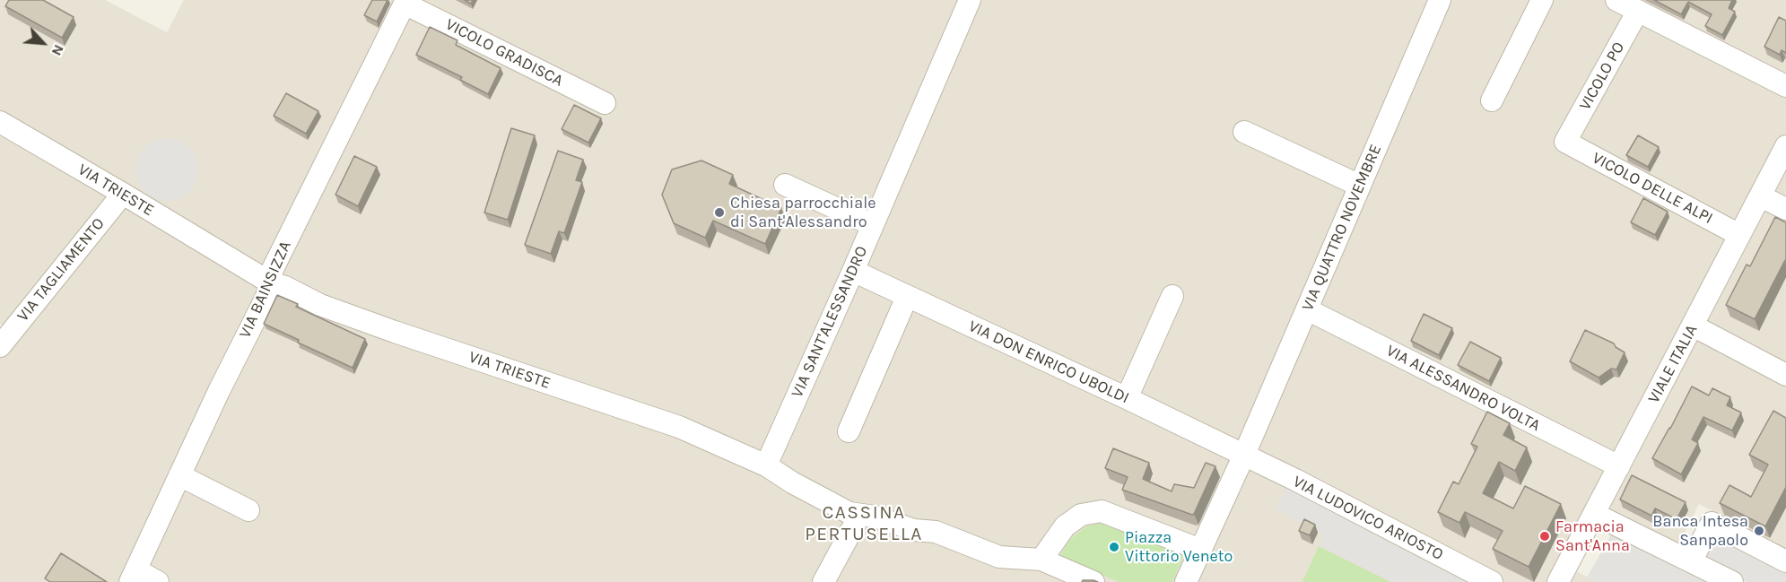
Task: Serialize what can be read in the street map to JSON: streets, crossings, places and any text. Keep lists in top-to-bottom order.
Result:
{
  "streets": {
    "street": [
      "VICOLO GRADISCA",
      "VICOLO PO",
      "VICOLO DELLE ALPI",
      "VIA TRIESTE",
      "VIA QUATTRO NOVEMBRE",
      "VIA TAGLIAMENTO",
      "VIA BAINSIZZA",
      "VIA SANT'ALESSANDRO",
      "VIA DON ENRICO UBOLDI",
      "VIALE ITALIA",
      "VIA ALESSANDRO VOLTA",
      "VIA LUDOVICO ARIOSTO"
    ]
  },
  "crossings": [
    ["VICOLO GRADISCA", "VIA BAINSIZZA"],
    ["VICOLO PO", "VICOLO DELLE ALPI"],
    ["VICOLO DELLE ALPI", "VIALE ITALIA"],
    ["VIA TRIESTE", "VIA TAGLIAMENTO"],
    ["VIA TRIESTE", "VIA BAINSIZZA"],
    ["VIA TRIESTE", "VIA SANT'ALESSANDRO"],
    ["VIA QUATTRO NOVEMBRE", "VIA DON ENRICO UBOLDI"],
    ["VIA QUATTRO NOVEMBRE", "VIA ALESSANDRO VOLTA"],
    ["VIA QUATTRO NOVEMBRE", "VIA LUDOVICO ARIOSTO"],
    ["VIA SANT'ALESSANDRO", "VIA DON ENRICO UBOLDI"],
    ["VIA DON ENRICO UBOLDI", "VIA LUDOVICO ARIOSTO"],
    ["VIALE ITALIA", "VIA ALESSANDRO VOLTA"]
  ],
  "districts": ["CASSINA PERTUSELLA"],
  "places": [
    "Chiesa parrocchiale di Sant'Alessandro",
    "Banca Intesa Sanpaolo",
    "Farmacia Sant'Anna",
    "Piazza Vittorio Veneto"
  ],
  "north": "bottom right"
}
